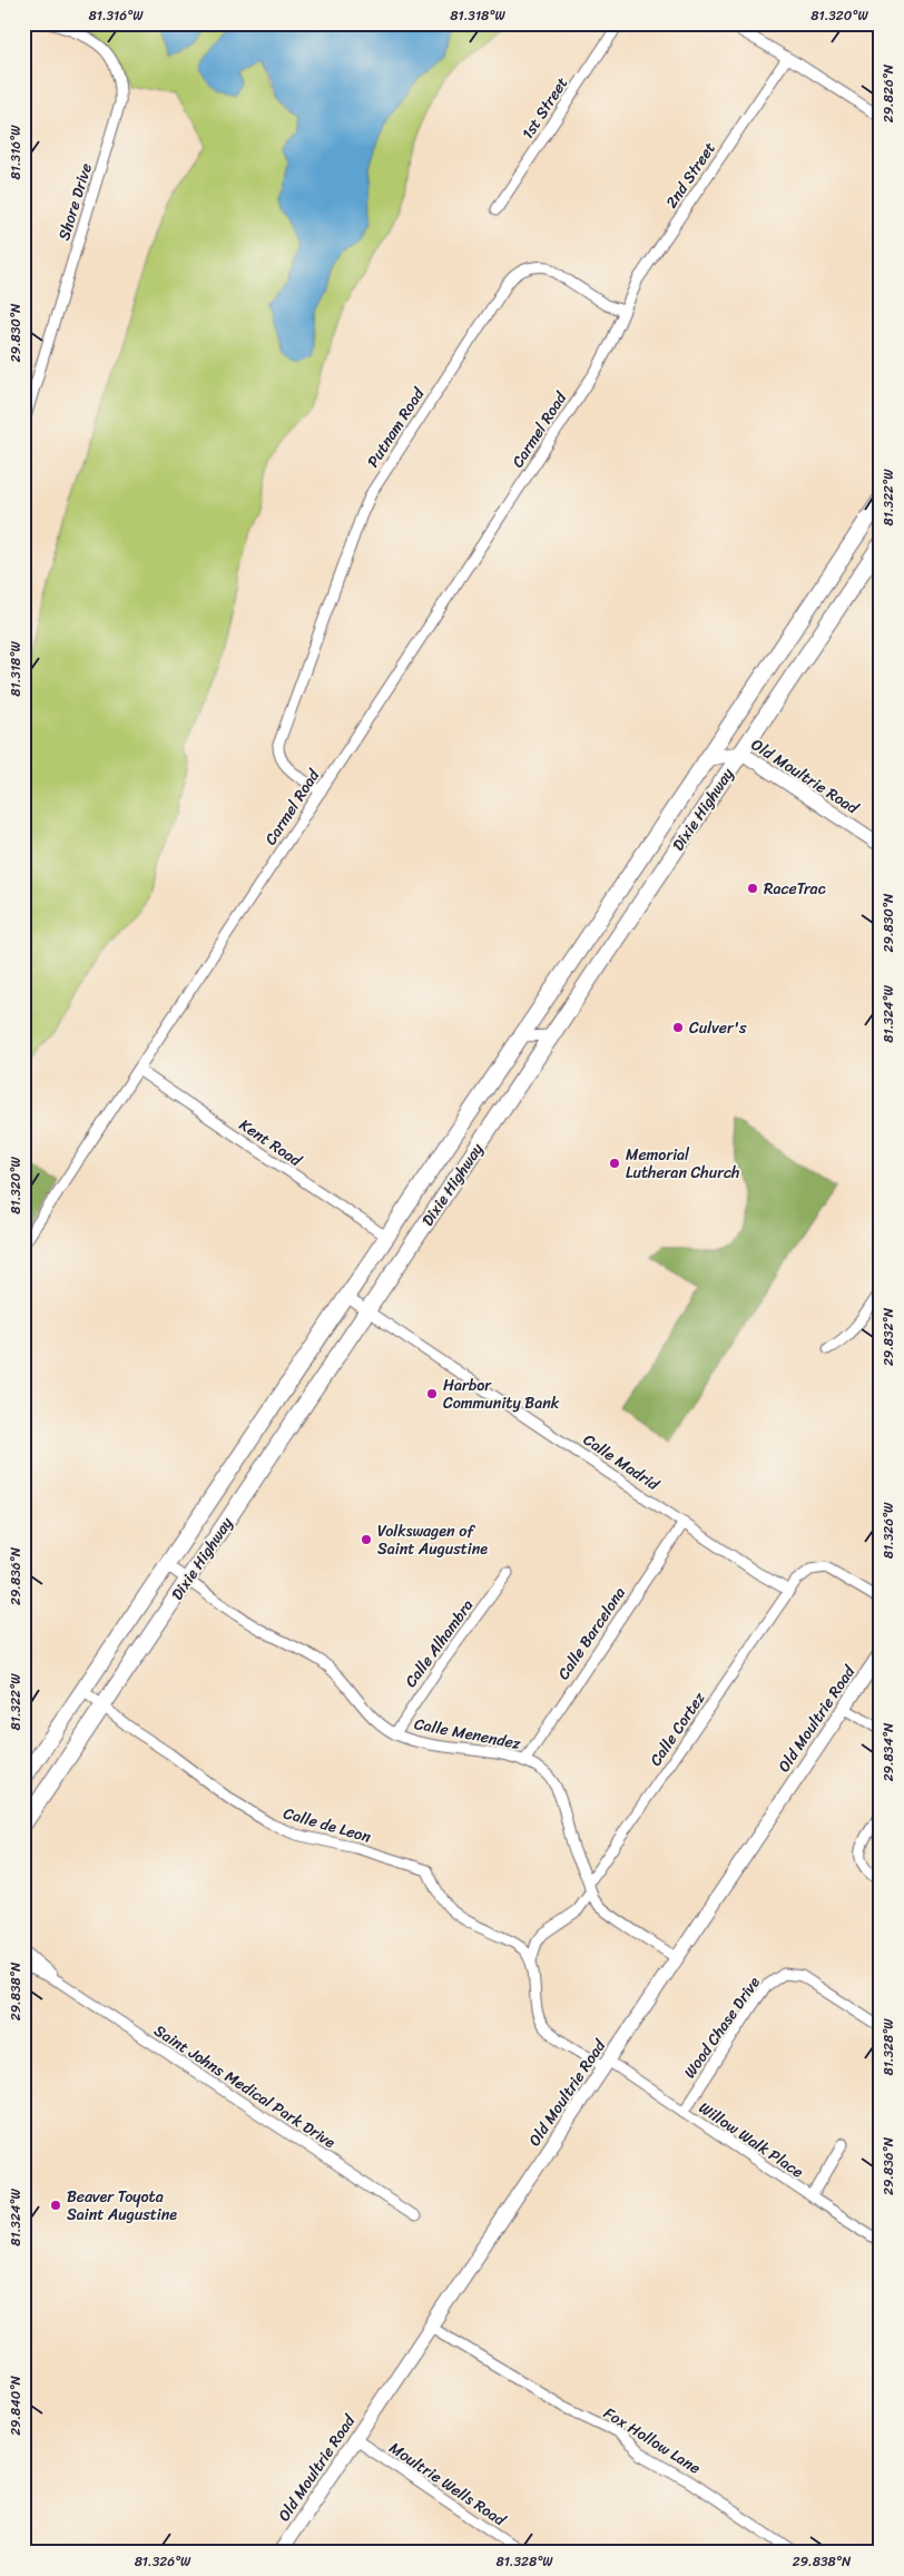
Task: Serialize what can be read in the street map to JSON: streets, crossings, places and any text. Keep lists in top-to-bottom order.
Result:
{
  "streets": {
    "main road": ["Old Moultrie Road", "Dixie Highway"],
    "street": [
      "1st Street",
      "2nd Street",
      "Shore Drive",
      "Putnam Road",
      "Carmel Road",
      "Kent Road",
      "Calle Madrid",
      "Calle Barcelona",
      "Calle Alhambra",
      "Calle Cortez",
      "Calle Menendez",
      "Calle de Leon",
      "Wood Chase Drive",
      "Saint Johns Medical Park Drive",
      "Willow Walk Place",
      "Fox Hollow Lane",
      "Moultrie Wells Road"
    ]
  },
  "crossings": [
    ["2nd Street", "Putnam Road"],
    ["2nd Street", "Carmel Road"],
    ["Putnam Road", "Carmel Road"],
    ["Carmel Road", "Kent Road"],
    ["Old Moultrie Road", "Dixie Highway"],
    ["Old Moultrie Road", "Calle Menendez"],
    ["Old Moultrie Road", "Willow Walk Place"],
    ["Old Moultrie Road", "Fox Hollow Lane"],
    ["Old Moultrie Road", "Moultrie Wells Road"],
    ["Dixie Highway", "Calle Madrid"],
    ["Dixie Highway", "Calle Menendez"],
    ["Dixie Highway", "Calle de Leon"],
    ["Calle Madrid", "Calle Barcelona"],
    ["Calle Madrid", "Calle Cortez"],
    ["Calle Barcelona", "Calle Menendez"],
    ["Calle Alhambra", "Calle Menendez"],
    ["Calle Cortez", "Calle Menendez"],
    ["Wood Chase Drive", "Willow Walk Place"]
  ],
  "places": [
    "RaceTrac",
    "Culver's",
    "Memorial Lutheran Church",
    "Harbor Community Bank",
    "Volkswagen of Saint Augustine",
    "Beaver Toyota Saint Augustine"
  ],
  "coordinates": [
    "81.316°W",
    "81.318°W",
    "81.320°W",
    "29.826°N",
    "29.830°N",
    "81.322°W",
    "81.324°W",
    "29.832°N",
    "81.326°W",
    "29.836°N",
    "29.834°N",
    "29.838°N",
    "81.328°W",
    "29.840°N"
  ]
}
